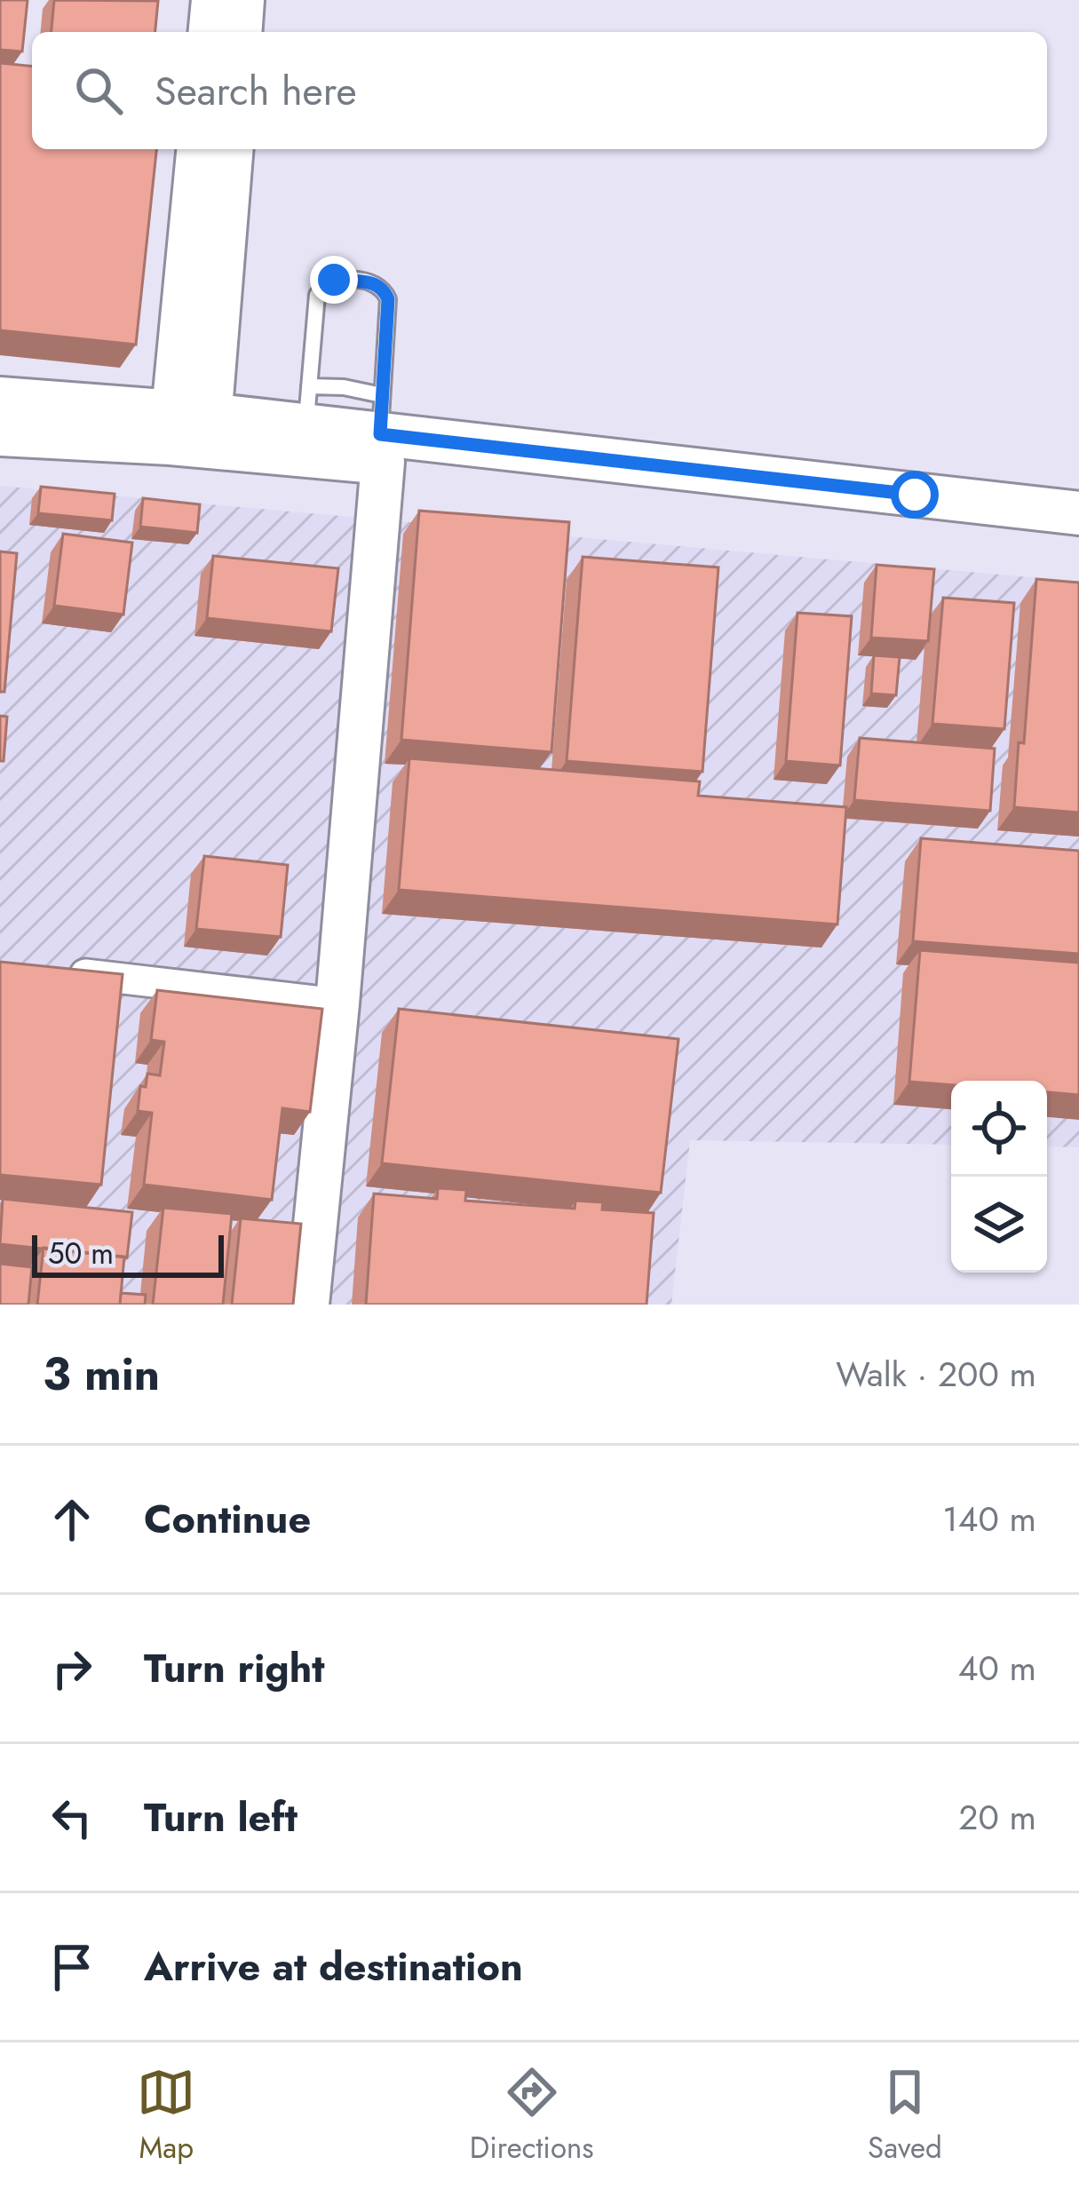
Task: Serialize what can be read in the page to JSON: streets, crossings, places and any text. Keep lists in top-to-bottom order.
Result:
{
  "scale_bar": "50 m",
  "page": {
    "search": "Search here",
    "scale": "50 m",
    "heading": ["3 min", "Walk · 200 m"],
    "list": [
      ["Continue", "140 m"],
      ["Turn right", "40 m"],
      ["Turn left", "20 m"],
      "Arrive at destination"
    ],
    "nav": ["Map", "Directions", "Saved"]
  }
}
